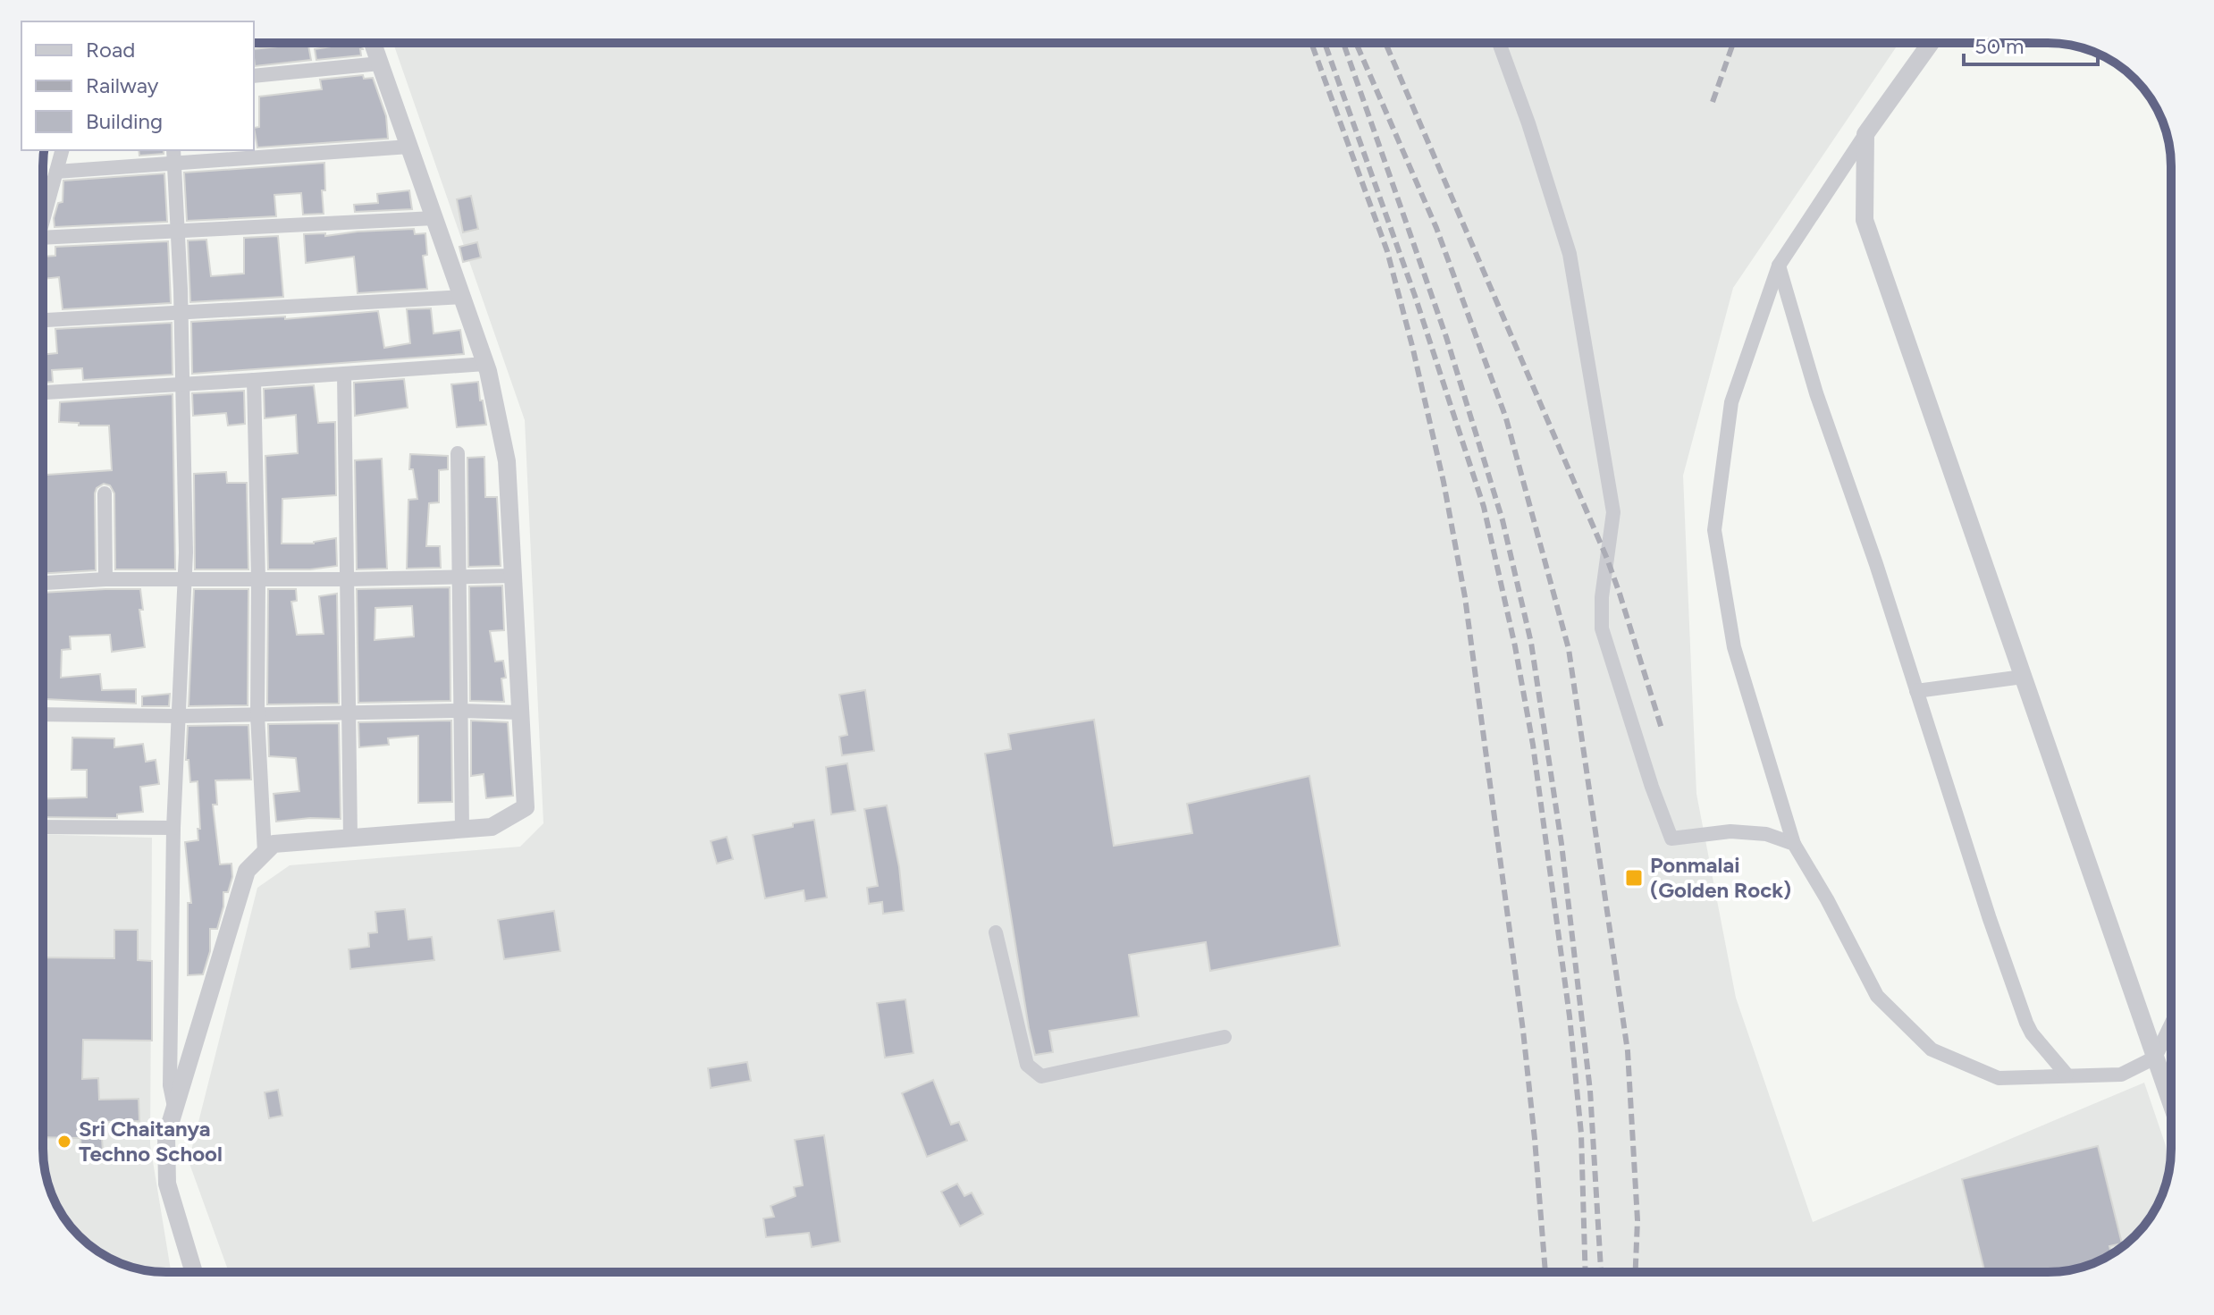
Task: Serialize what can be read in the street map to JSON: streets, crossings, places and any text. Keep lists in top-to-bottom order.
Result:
{
  "places": {
    "transit": ["Ponmalai (Golden Rock)"],
    "other": ["Sri Chaitanya Techno School"]
  },
  "legend": ["Road", "Railway", "Building"],
  "scale_bar": "50 m"
}
